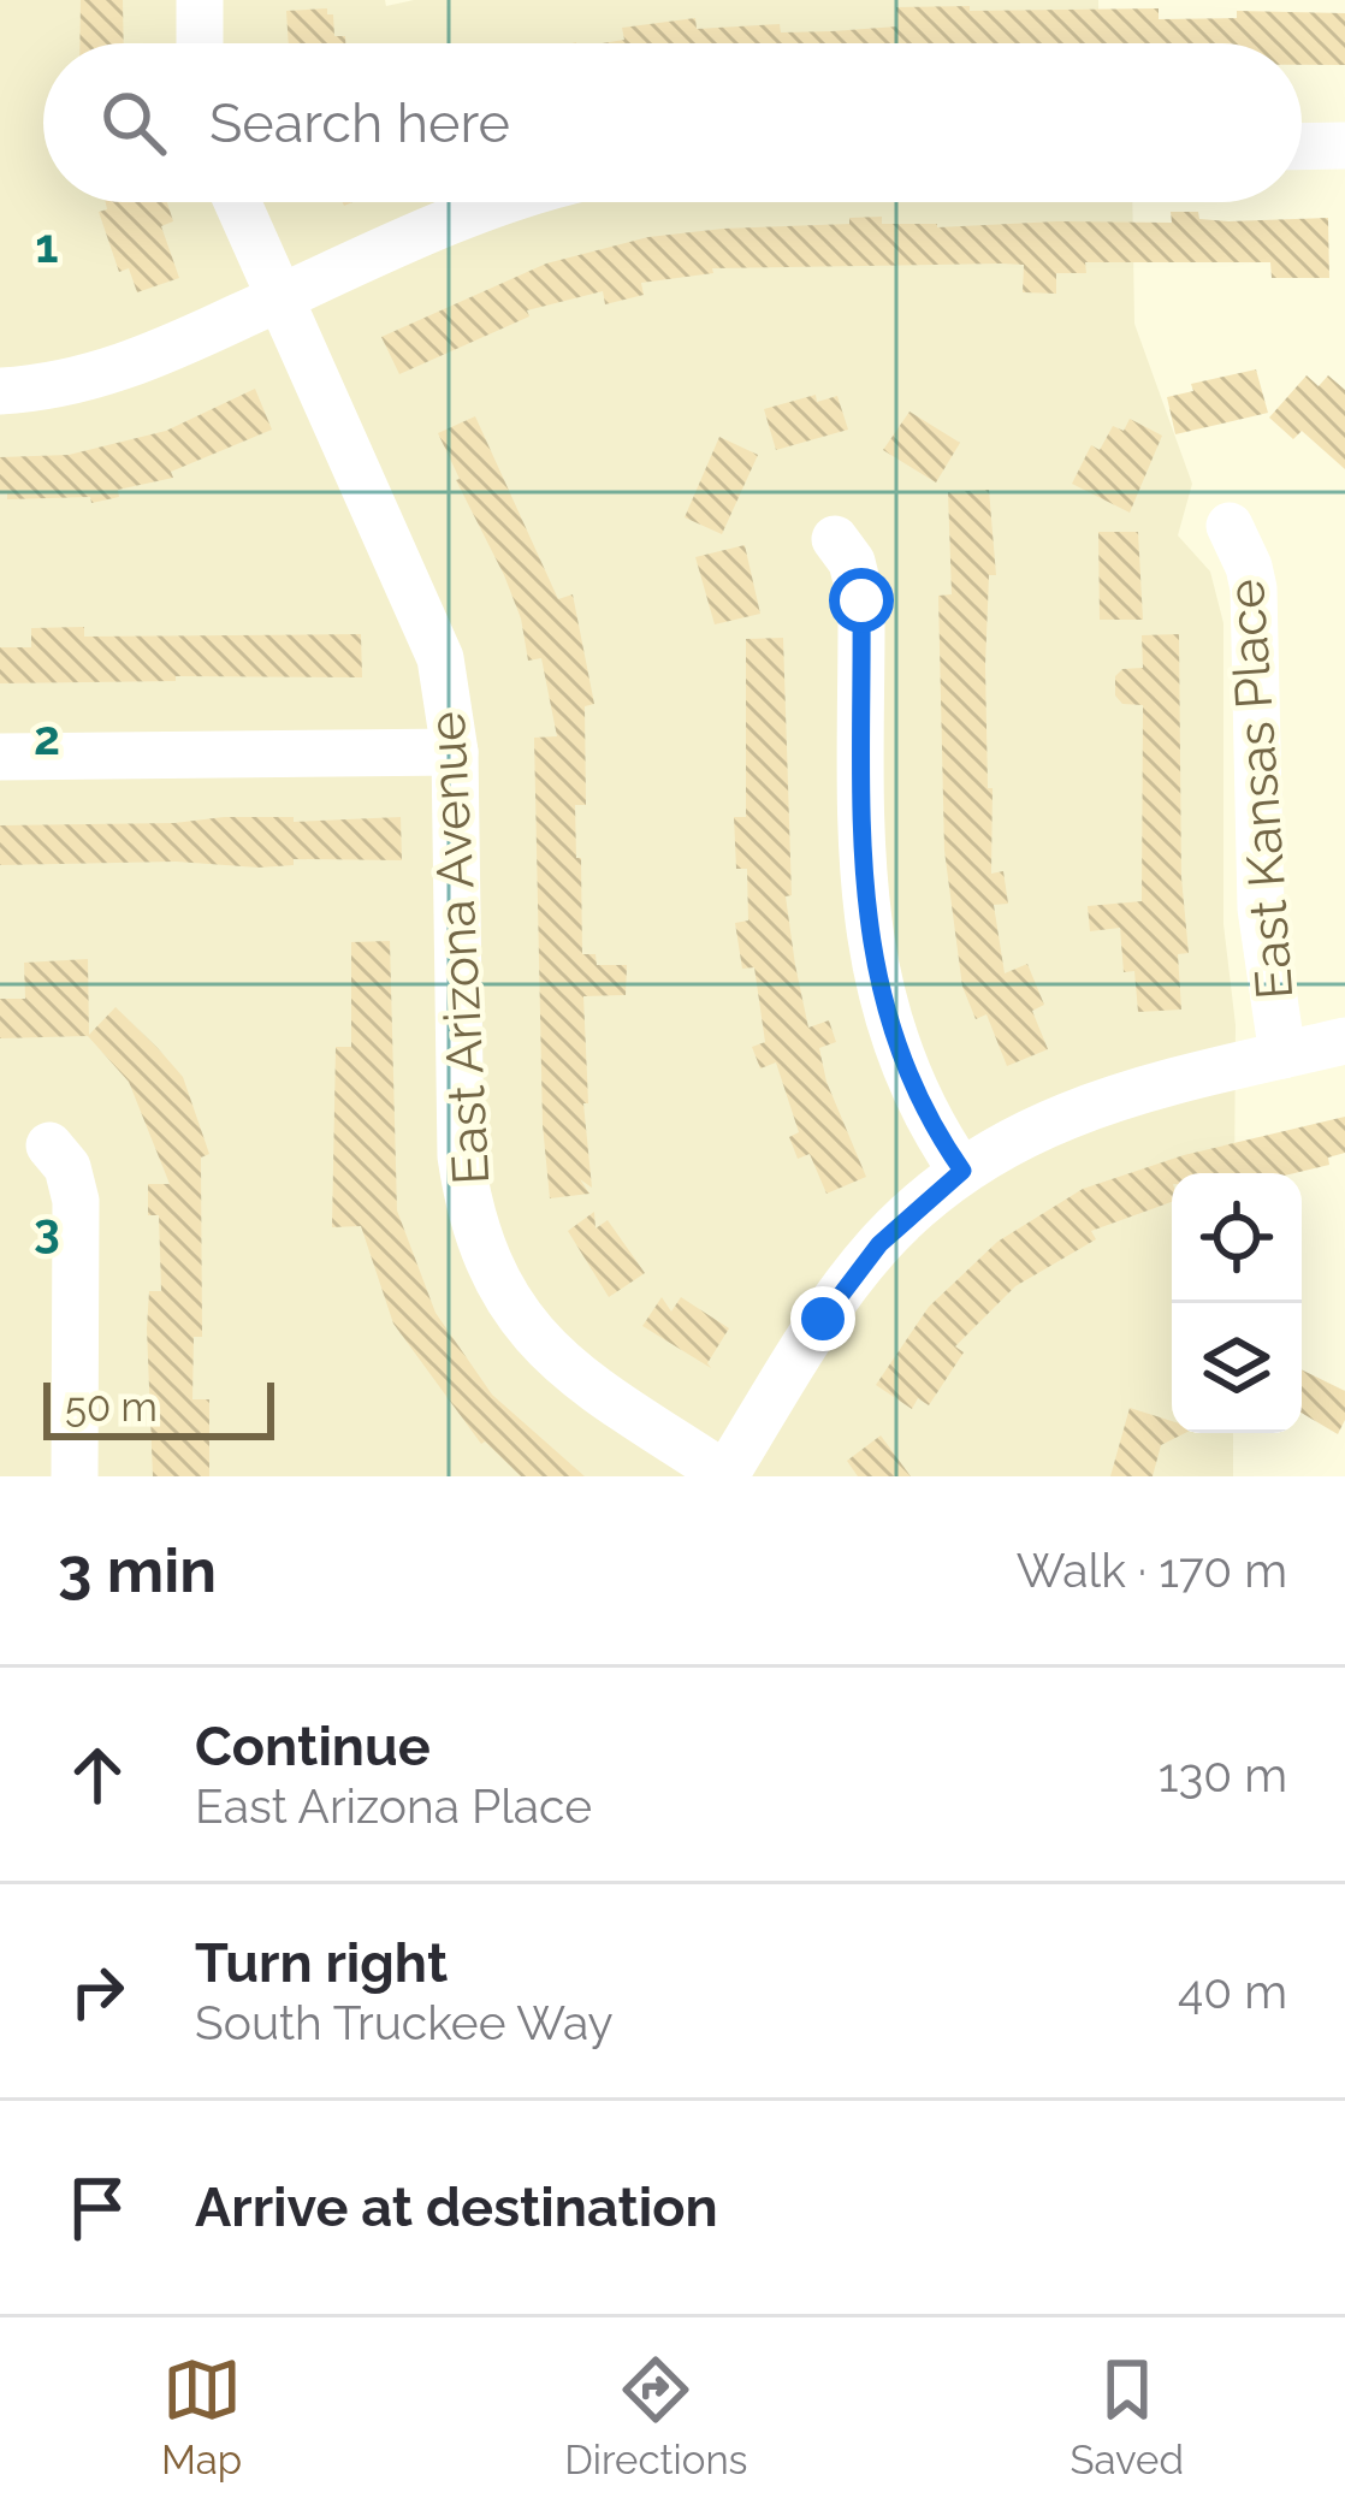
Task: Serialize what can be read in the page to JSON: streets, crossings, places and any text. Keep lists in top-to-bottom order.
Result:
{
  "streets": {
    "street": ["East Kansas Place", "East Arizona Avenue"]
  },
  "scale_bar": "50 m",
  "page": {
    "search": "Search here",
    "scale": "50 m",
    "heading": ["3 min", "Walk · 170 m"],
    "list": [
      ["Continue", "East Arizona Place", "130 m"],
      ["Turn right", "South Truckee Way", "40 m"],
      "Arrive at destination"
    ],
    "nav": ["Map", "Directions", "Saved"]
  },
  "grid": {
    "rows": ["1", "2", "3"]
  }
}
